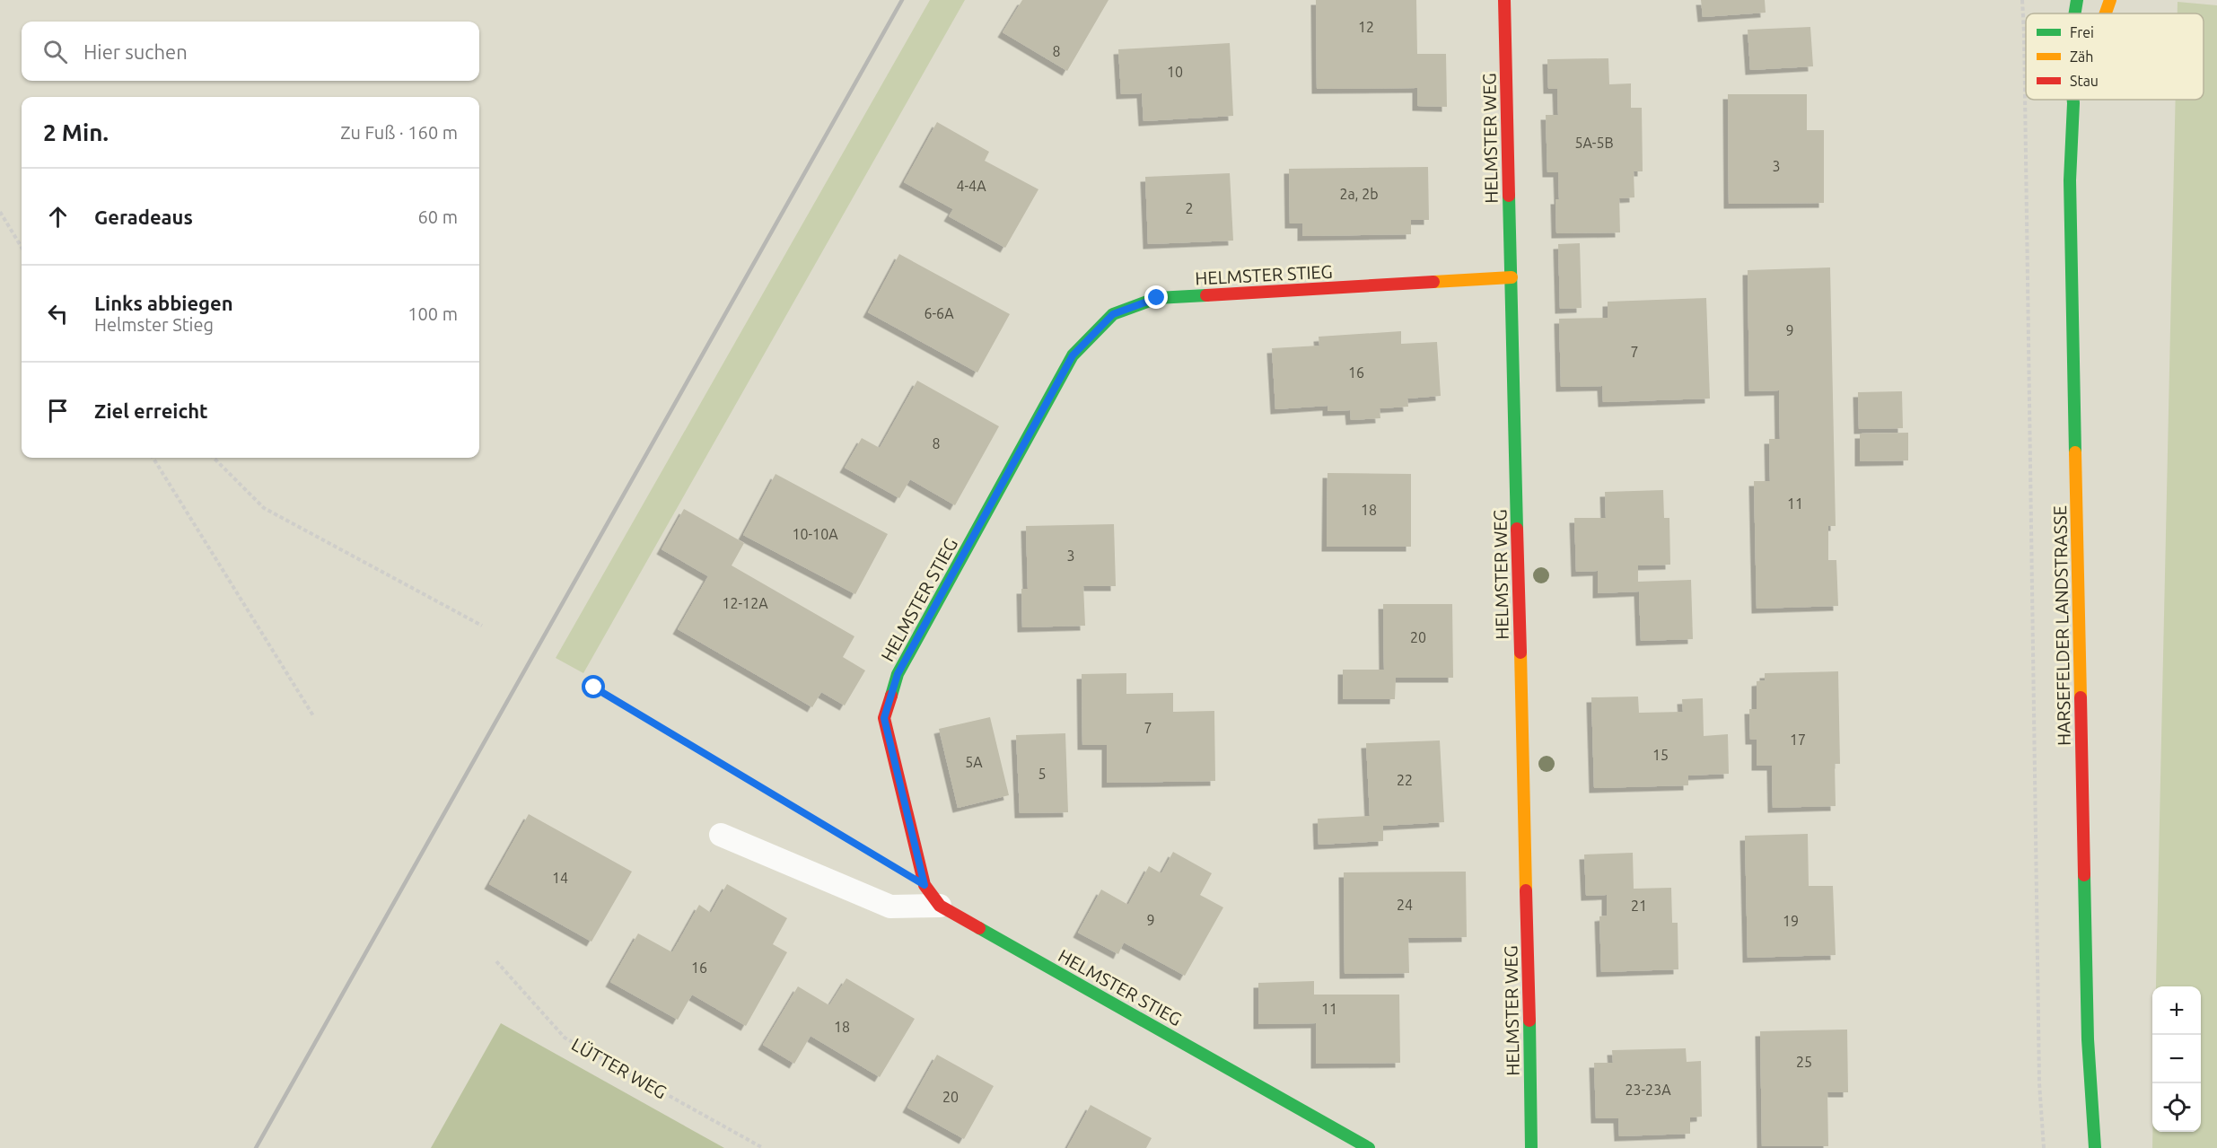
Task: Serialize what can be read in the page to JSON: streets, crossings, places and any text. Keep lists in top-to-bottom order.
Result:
{
  "streets": {
    "street": ["HELMSTER WEG", "HELMSTER STIEG", "HARSEFELDER LANDSTRASSE"],
    "path": ["LÜTTER WEG"]
  },
  "crossings": [
    ["HELMSTER WEG", "HELMSTER STIEG"]
  ],
  "house_numbers": [
    "12",
    "8",
    "10",
    "5A-5B",
    "3",
    "4-4A",
    "2a, 2b",
    "2",
    "6-6A",
    "9",
    "7",
    "16",
    "8",
    "11",
    "18",
    "10-10A",
    "3",
    "12-12A",
    "20",
    "7",
    "17",
    "15",
    "5A",
    "5",
    "22",
    "14",
    "24",
    "21",
    "9",
    "19",
    "16",
    "11",
    "18",
    "25",
    "23-23A",
    "20"
  ],
  "legend": ["Frei", "Zäh", "Stau"],
  "page": {
    "search": "Hier suchen",
    "heading": ["2 Min.", "Zu Fuß · 160 m"],
    "list": [
      ["Geradeaus", "60 m"],
      ["Links abbiegen", "Helmster Stieg", "100 m"],
      "Ziel erreicht"
    ],
    "map_buttons": ["+", "−"]
  }
}
